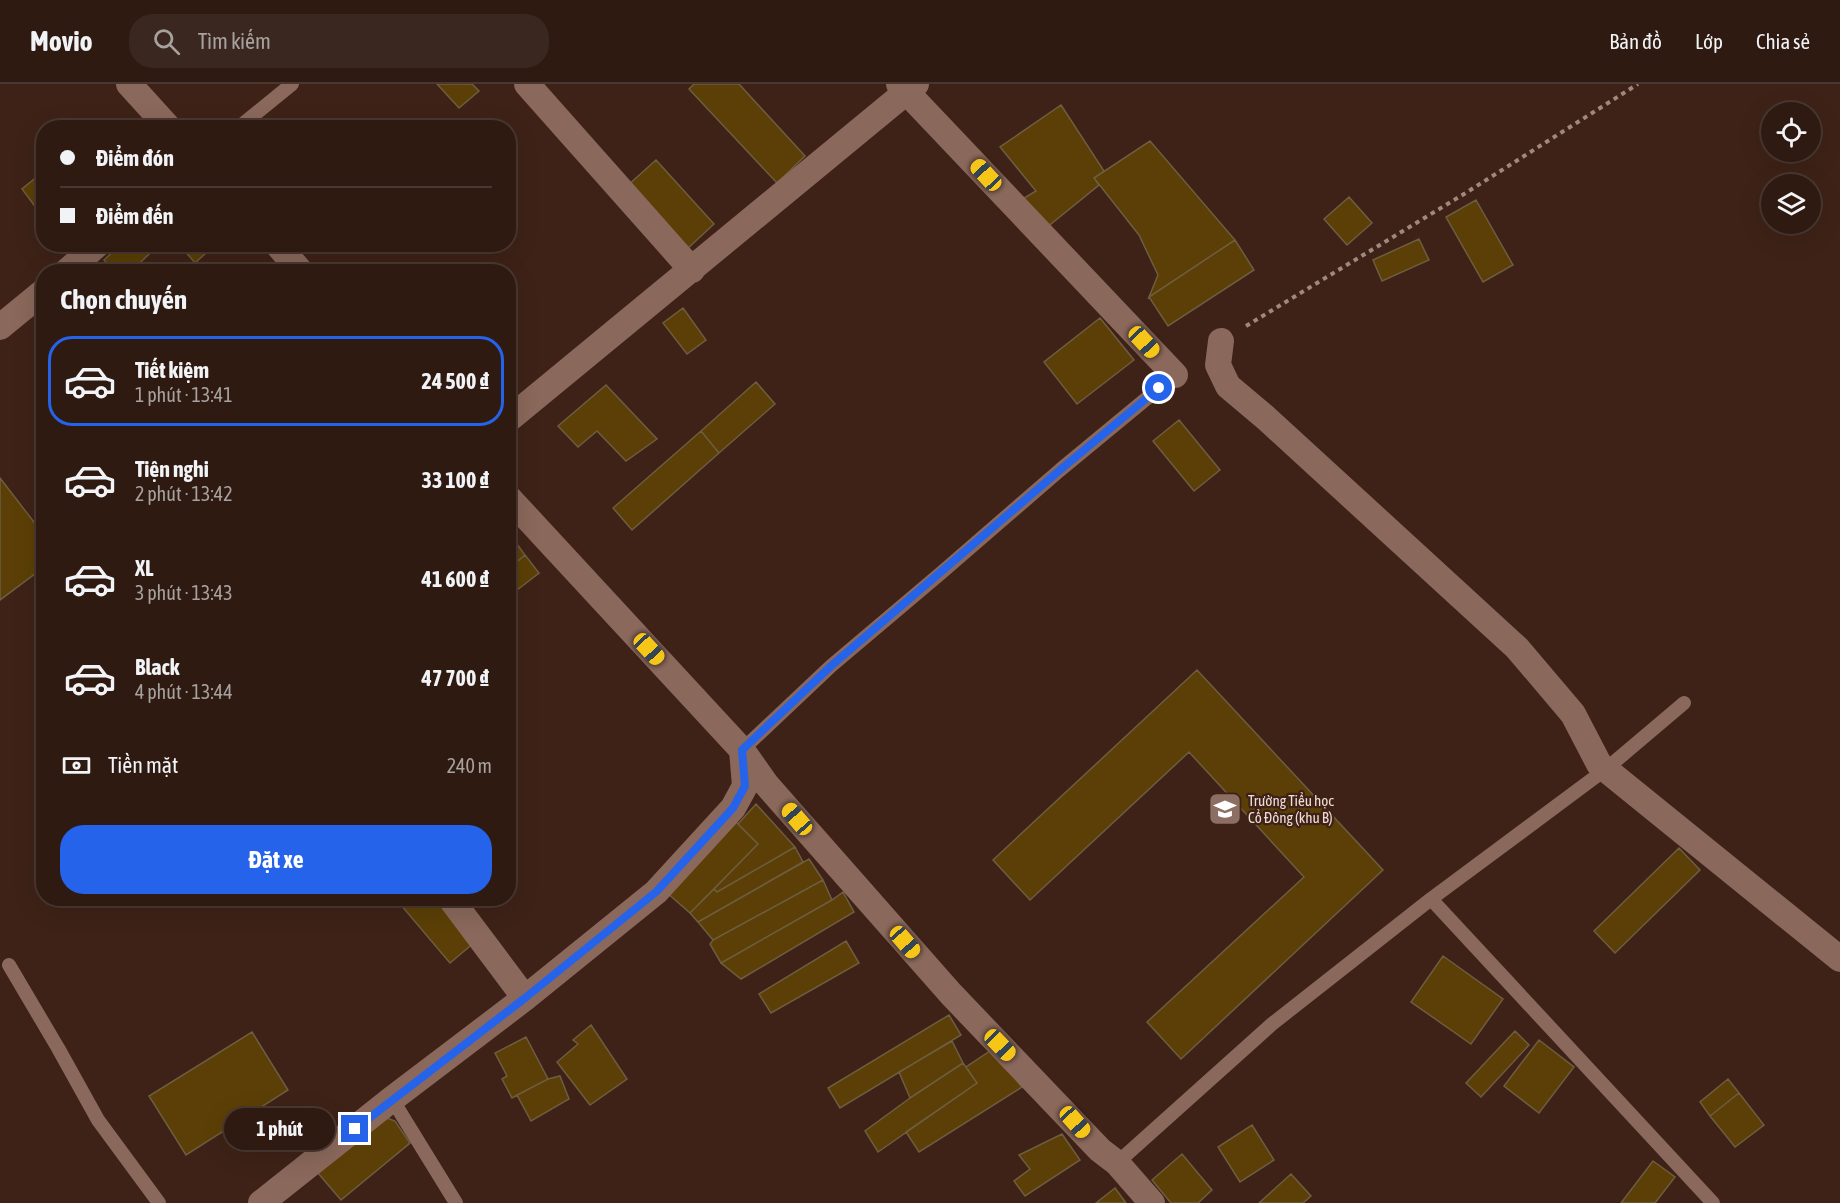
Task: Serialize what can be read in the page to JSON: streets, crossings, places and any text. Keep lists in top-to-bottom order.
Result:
{
  "places": {
    "school or university": ["Trường Tiểu học Cổ Đông (khu B)"]
  },
  "page": {
    "header": "Movio",
    "search": "Tìm kiếm",
    "nav": ["Bản đồ", "Lớp", "Chia sẻ"],
    "banner": ["Điểm đón", "Điểm đến"],
    "heading": "Chọn chuyến",
    "list": [
      {
        "name": "Tiết kiệm",
        "note": "1 phút · 13:41",
        "value": "24 500 ₫"
      },
      {
        "name": "Tiện nghi",
        "note": "2 phút · 13:42",
        "value": "33 100 ₫"
      },
      {
        "name": "XL",
        "note": "3 phút · 13:43",
        "value": "41 600 ₫"
      },
      {
        "name": "Black",
        "note": "4 phút · 13:44",
        "value": "47 700 ₫"
      }
    ],
    "pay": ["Tiền mặt", "240 m"],
    "buttons": "Đặt xe",
    "bubble": "1 phút"
  }
}
